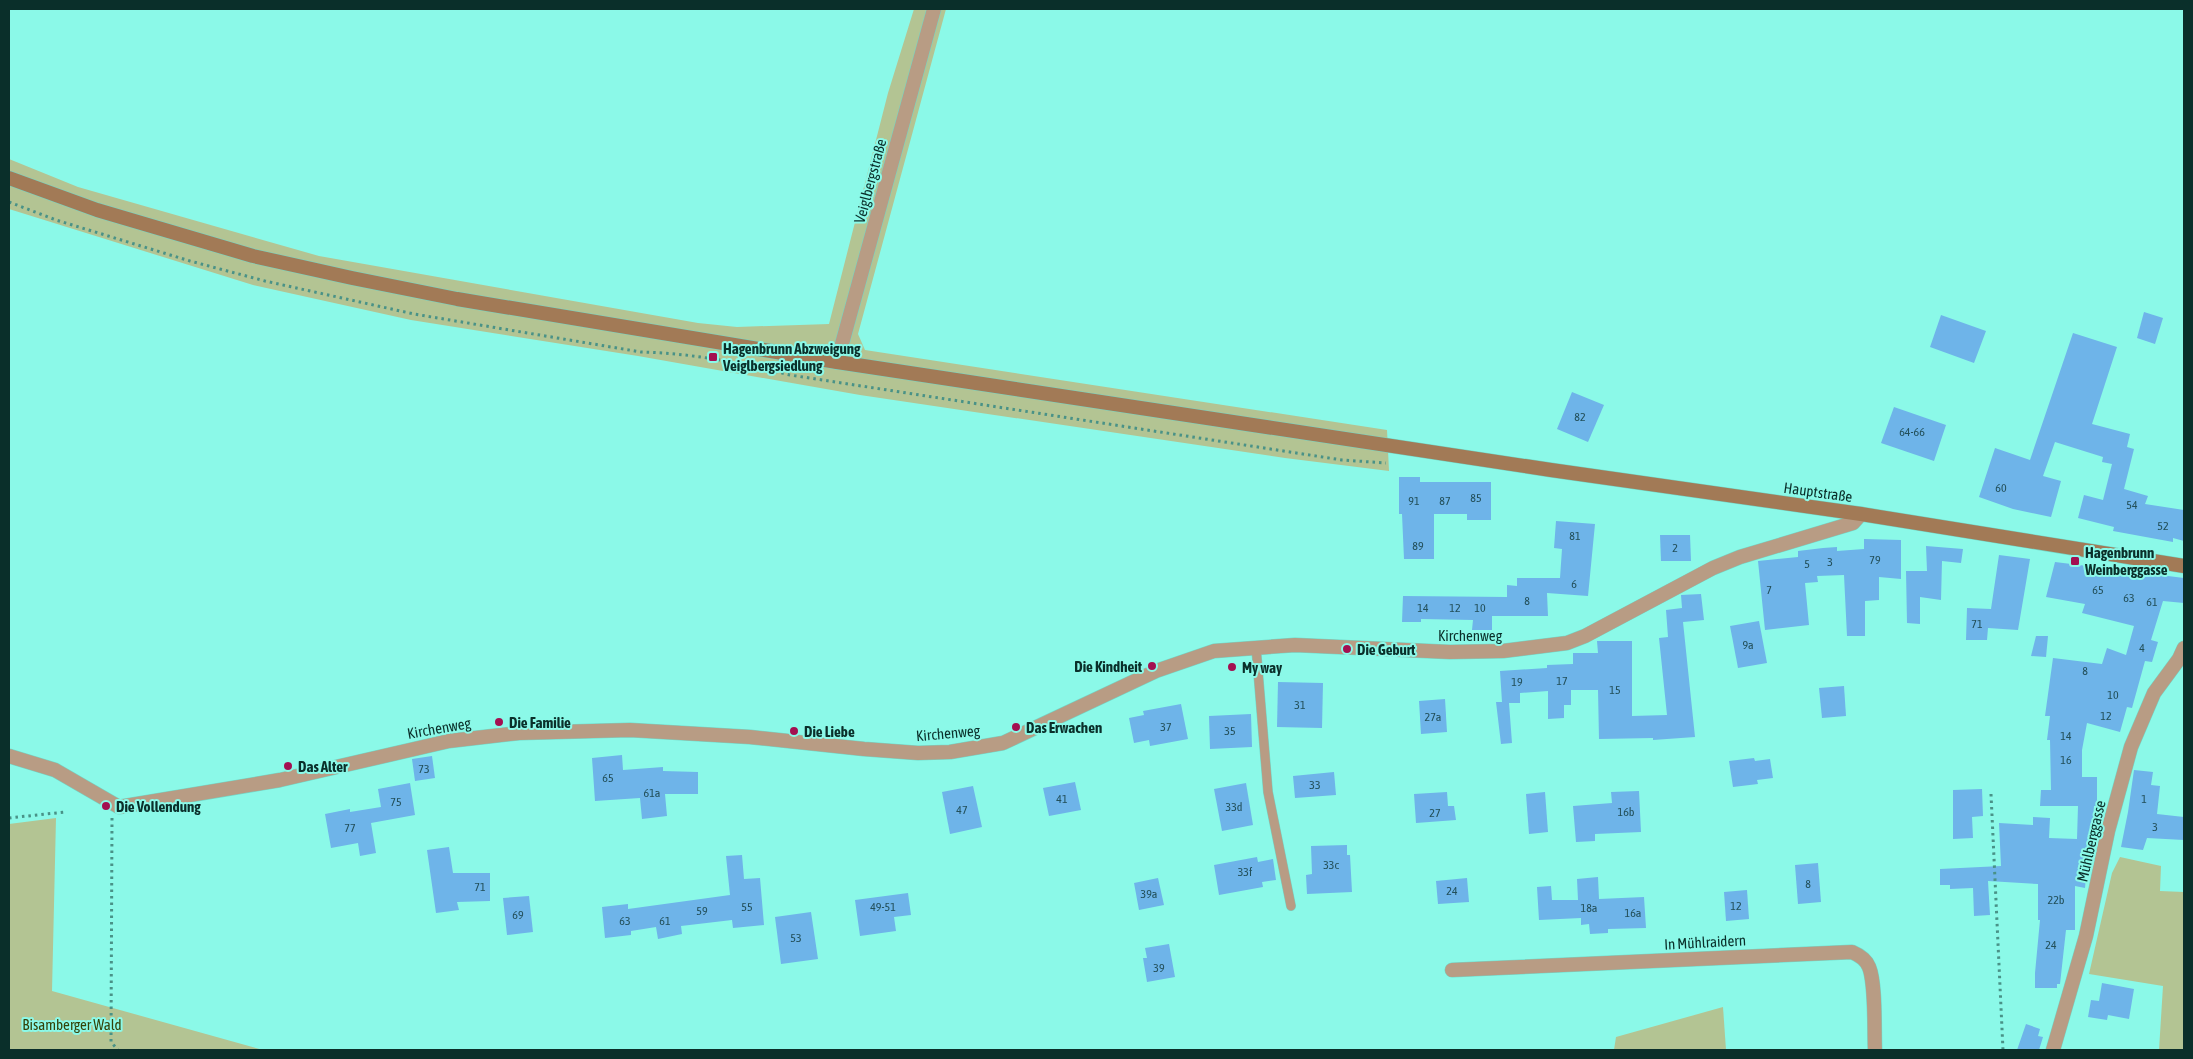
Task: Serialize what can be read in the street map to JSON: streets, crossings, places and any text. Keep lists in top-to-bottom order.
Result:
{
  "streets": {
    "main road": ["Hauptstraße"],
    "street": [
      "Veiglbergstraße",
      "Kirchenweg",
      "Mühlberggasse",
      "In Mühlraidern"
    ]
  },
  "crossings": [
    ["Veiglbergstraße", "Hauptstraße"],
    ["Hauptstraße", "Kirchenweg"]
  ],
  "parks": ["Bisamberger Wald"],
  "places": {
    "transit": ["Hagenbrunn Abzweigung Veiglbergsiedlung", "Hagenbrunn Weinberggasse"],
    "other": [
      "Die Geburt",
      "Die Kindheit",
      "My way",
      "Die Familie",
      "Das Erwachen",
      "Die Liebe",
      "Das Alter",
      "Die Vollendung"
    ]
  },
  "house_numbers": [
    "82",
    "64-66",
    "60",
    "85",
    "91",
    "87",
    "54",
    "52",
    "81",
    "89",
    "2",
    "79",
    "3",
    "5",
    "6",
    "7",
    "65",
    "63",
    "8",
    "61",
    "14",
    "12",
    "10",
    "71",
    "9a",
    "4",
    "8",
    "17",
    "19",
    "15",
    "10",
    "31",
    "12",
    "27a",
    "37",
    "35",
    "14",
    "16",
    "73",
    "65",
    "33",
    "61a",
    "41",
    "1",
    "75",
    "33d",
    "47",
    "16b",
    "27",
    "3",
    "77",
    "33c",
    "33f",
    "8",
    "71",
    "24",
    "39a",
    "22b",
    "12",
    "55",
    "49-51",
    "18a",
    "59",
    "16a",
    "69",
    "63",
    "61",
    "53",
    "24",
    "39"
  ]
}
